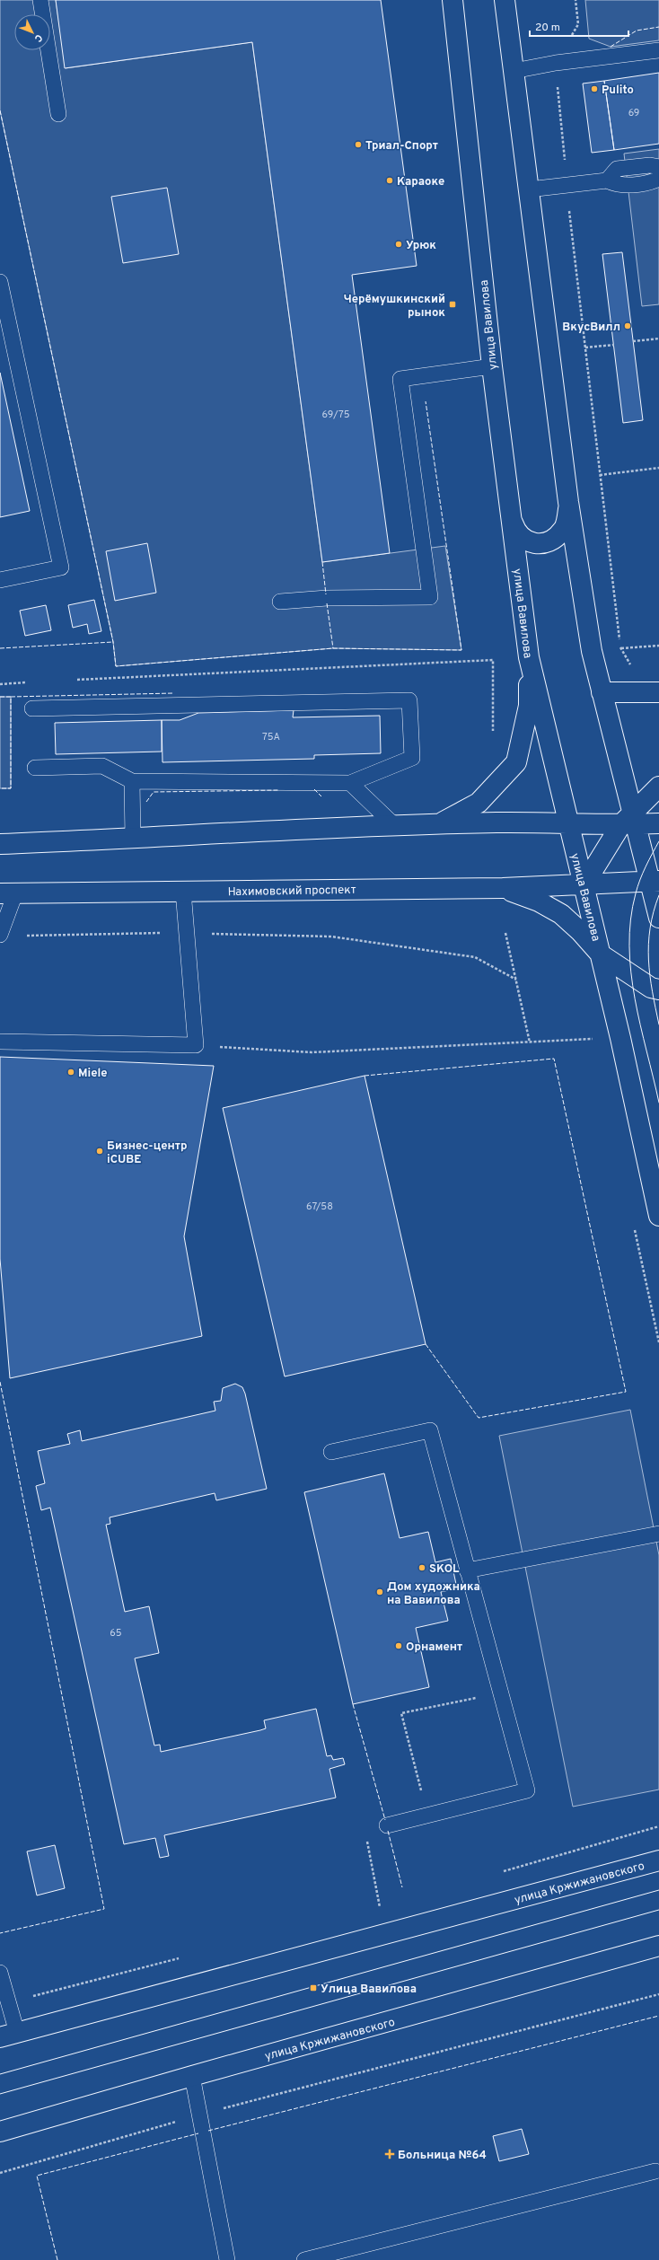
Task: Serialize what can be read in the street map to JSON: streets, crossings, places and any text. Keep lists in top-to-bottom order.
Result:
{
  "streets": {
    "street": ["улица Вавилова", "Нахимовский проспект", "улица Кржижановского"]
  },
  "crossings": [
    ["улица Вавилова", "Нахимовский проспект"]
  ],
  "places": {
    "other": [
      "Pulito",
      "Триал-Спорт",
      "Караоке",
      "Урюк",
      "ВкусВилл",
      "Miele",
      "Бизнес-центр iCUBE",
      "SKOL",
      "Дом художника на Вавилова",
      "Орнамент"
    ],
    "transit": ["Черёмушкинский рынок", "Улица Вавилова"],
    "health": ["Больница №64"]
  },
  "house_numbers": [
    "69",
    "69/75",
    "75А",
    "67/58",
    "65"
  ],
  "scale_bar": "20 m",
  "north": "bottom right"
}
